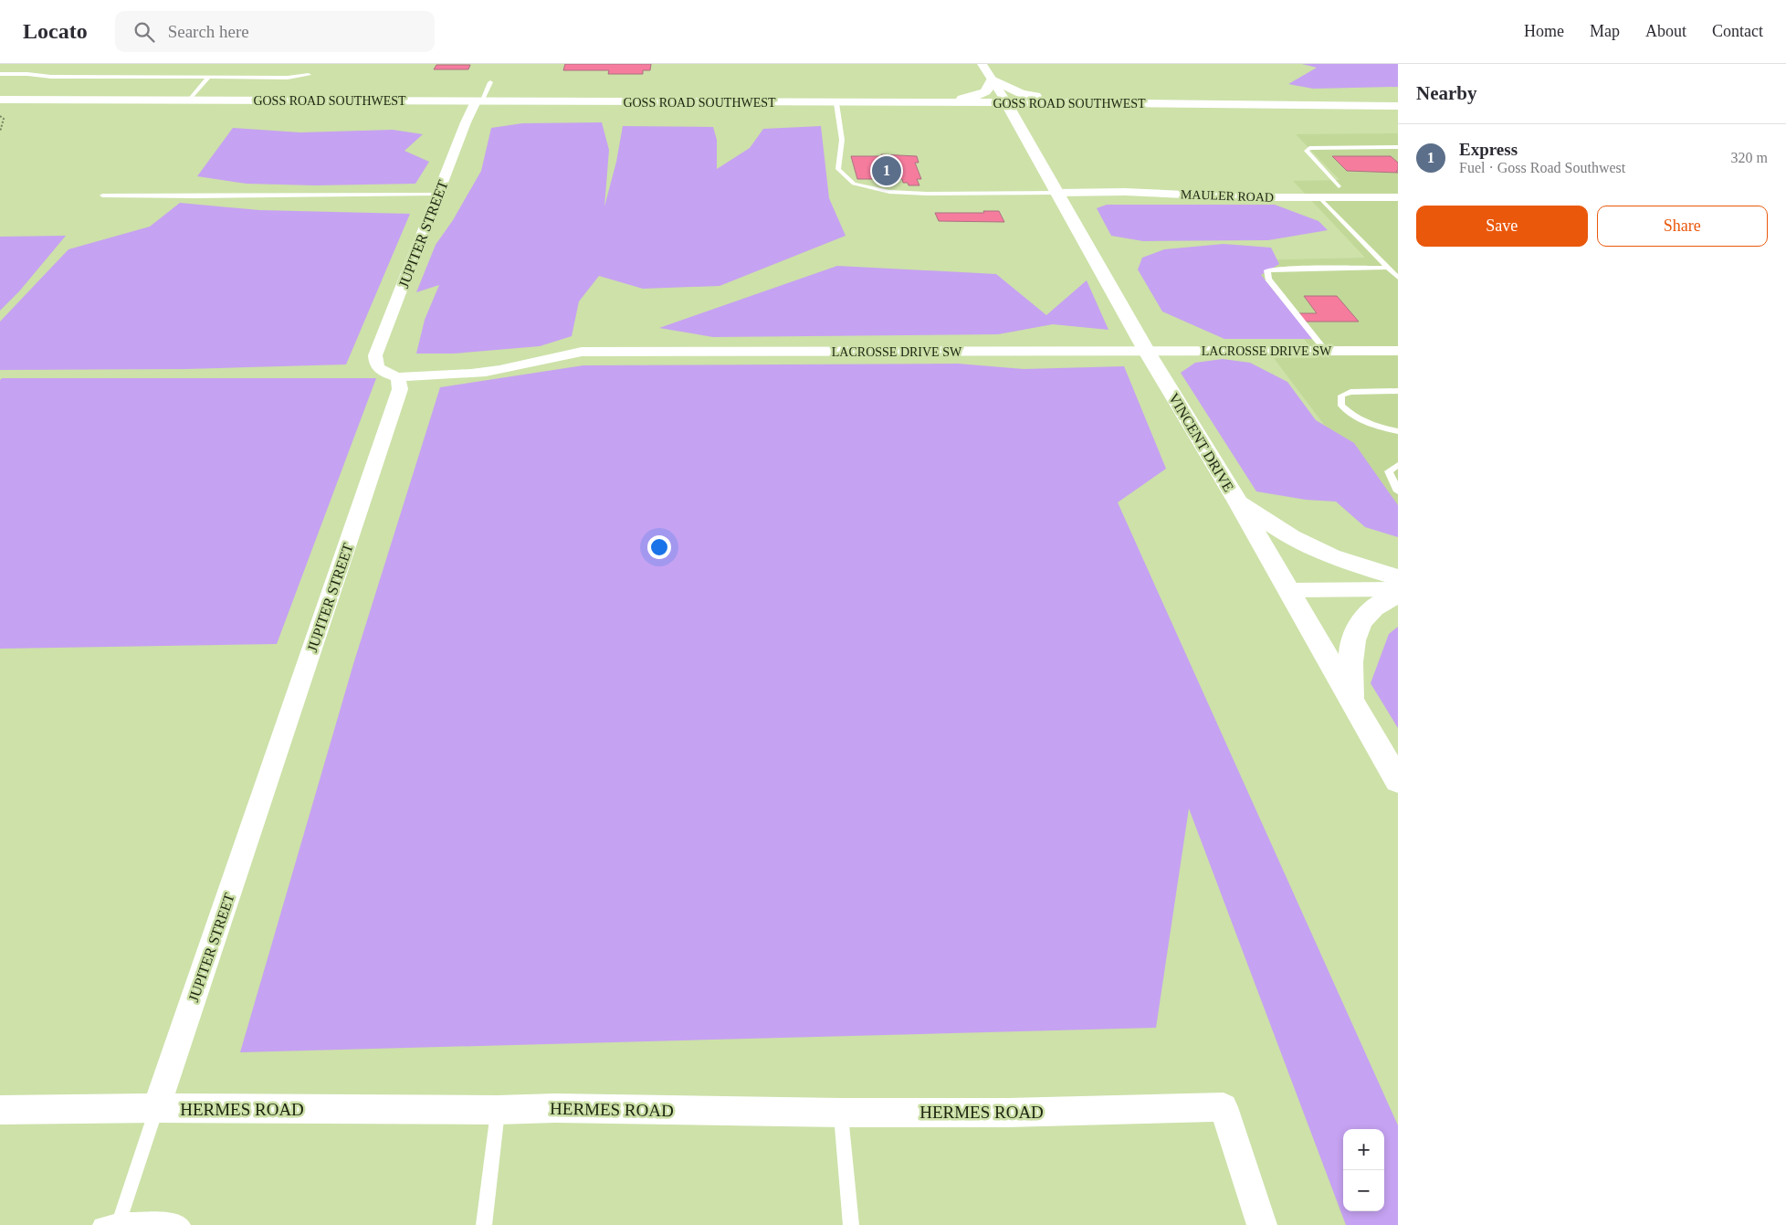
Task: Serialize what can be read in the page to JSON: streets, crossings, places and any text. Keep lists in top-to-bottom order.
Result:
{
  "streets": {
    "street": [
      "GOSS ROAD SOUTHWEST",
      "MAULER ROAD",
      "JUPITER STREET",
      "LACROSSE DRIVE SW",
      "VINCENT DRIVE",
      "HERMES ROAD"
    ]
  },
  "crossings": [
    ["GOSS ROAD SOUTHWEST", "JUPITER STREET"],
    ["GOSS ROAD SOUTHWEST", "VINCENT DRIVE"],
    ["MAULER ROAD", "VINCENT DRIVE"],
    ["JUPITER STREET", "LACROSSE DRIVE SW"],
    ["JUPITER STREET", "HERMES ROAD"],
    ["LACROSSE DRIVE SW", "VINCENT DRIVE"]
  ],
  "page": {
    "header": "Locato",
    "search": "Search here",
    "nav": [
      "Home",
      "Map",
      "About",
      "Contact"
    ],
    "heading": "Nearby",
    "list": [
      {
        "mark": "1",
        "name": "Express",
        "note": "Fuel · Goss Road Southwest",
        "value": "320 m"
      }
    ],
    "pins": "1",
    "buttons": ["Save", "Share"],
    "map_buttons": ["+", "−"]
  }
}
